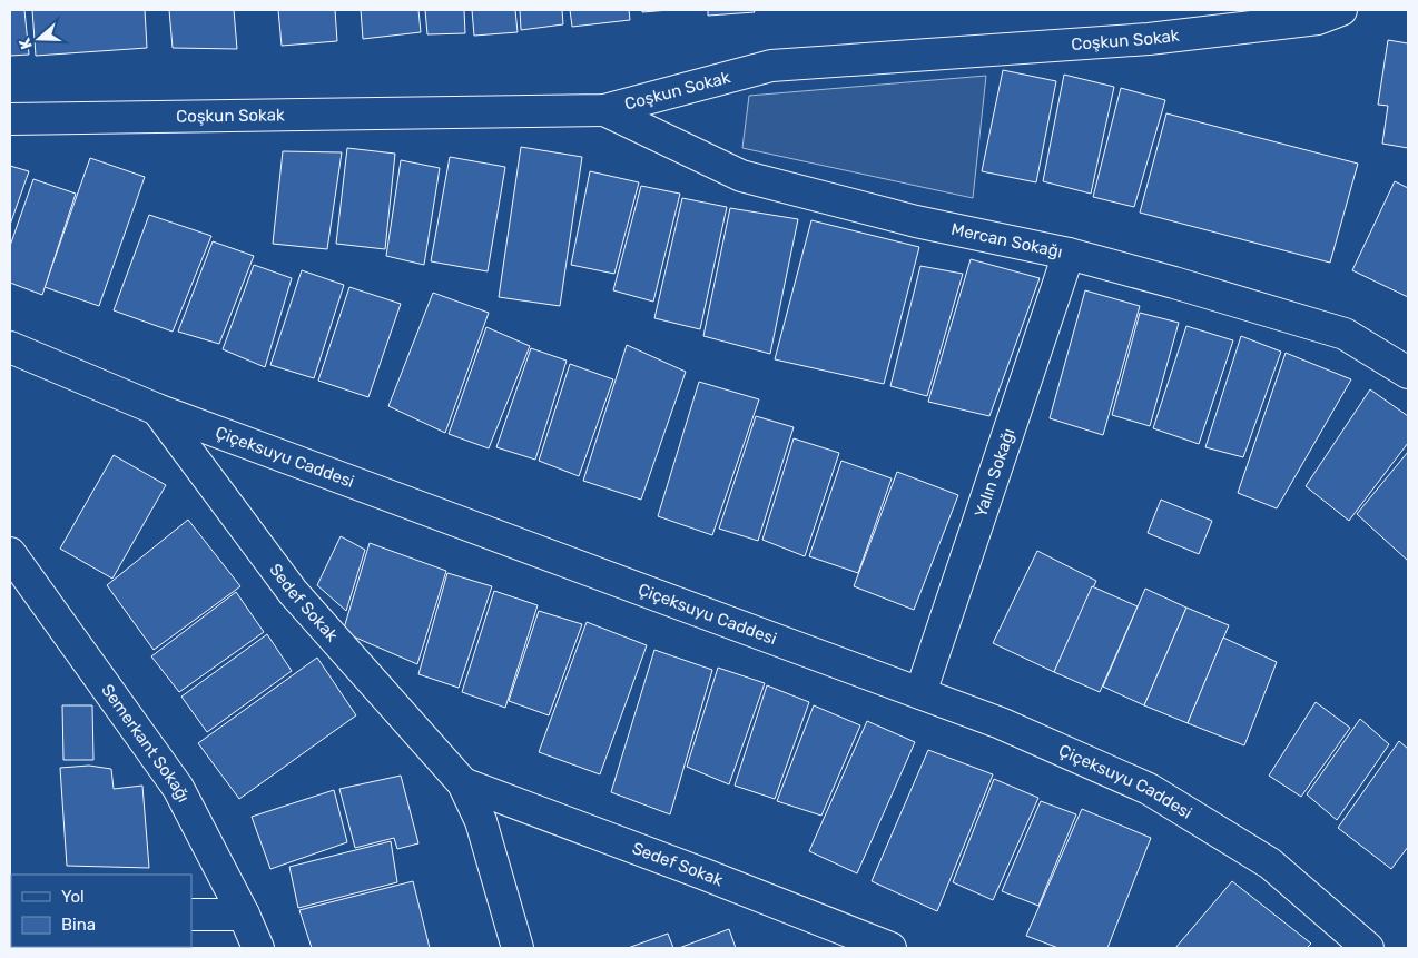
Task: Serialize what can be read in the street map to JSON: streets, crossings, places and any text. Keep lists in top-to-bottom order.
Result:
{
  "streets": {
    "street": [
      "Coşkun Sokak",
      "Mercan Sokağı",
      "Çiçeksuyu Caddesi",
      "Yalın Sokağı",
      "Sedef Sokak",
      "Semerkant Sokağı"
    ]
  },
  "crossings": [
    ["Coşkun Sokak", "Mercan Sokağı"],
    ["Mercan Sokağı", "Yalın Sokağı"],
    ["Çiçeksuyu Caddesi", "Yalın Sokağı"],
    ["Çiçeksuyu Caddesi", "Sedef Sokak"]
  ],
  "legend": ["Yol", "Bina"],
  "north": "left"
}
